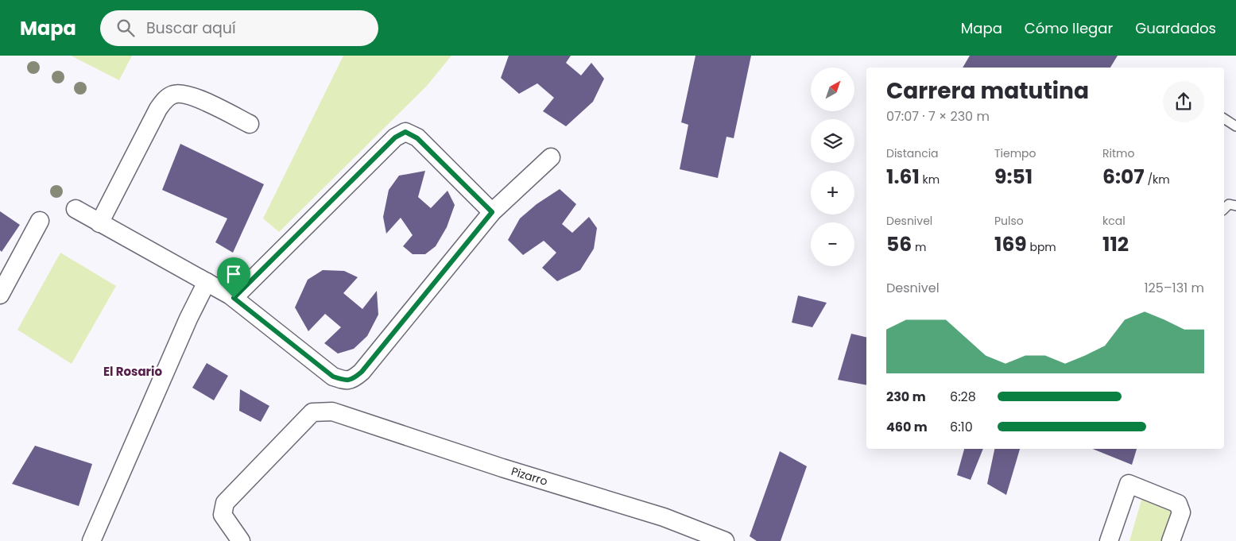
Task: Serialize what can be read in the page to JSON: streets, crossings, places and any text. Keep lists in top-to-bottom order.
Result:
{
  "streets": {
    "street": ["Pizarro"]
  },
  "districts": ["El Rosario"],
  "north": "top right",
  "page": {
    "header": "Mapa",
    "search": "Buscar aquí",
    "nav": ["Mapa", "Cómo llegar", "Guardados"],
    "map_buttons": ["+", "−"],
    "heading": ["Carrera matutina", "07:07 · 7 × 230 m"],
    "stats": [
      ["Distancia", "1.61 km"],
      ["Tiempo", "9:51"],
      ["Ritmo", "6:07 /km"],
      ["Desnivel", "56 m"],
      ["Pulso", "169 bpm"],
      ["kcal", "112"]
    ],
    "chart": ["Desnivel", "125–131 m"],
    "list": [
      {
        "name": "230 m",
        "note": "6:28"
      },
      {
        "name": "460 m",
        "note": "6:10"
      }
    ]
  }
}
